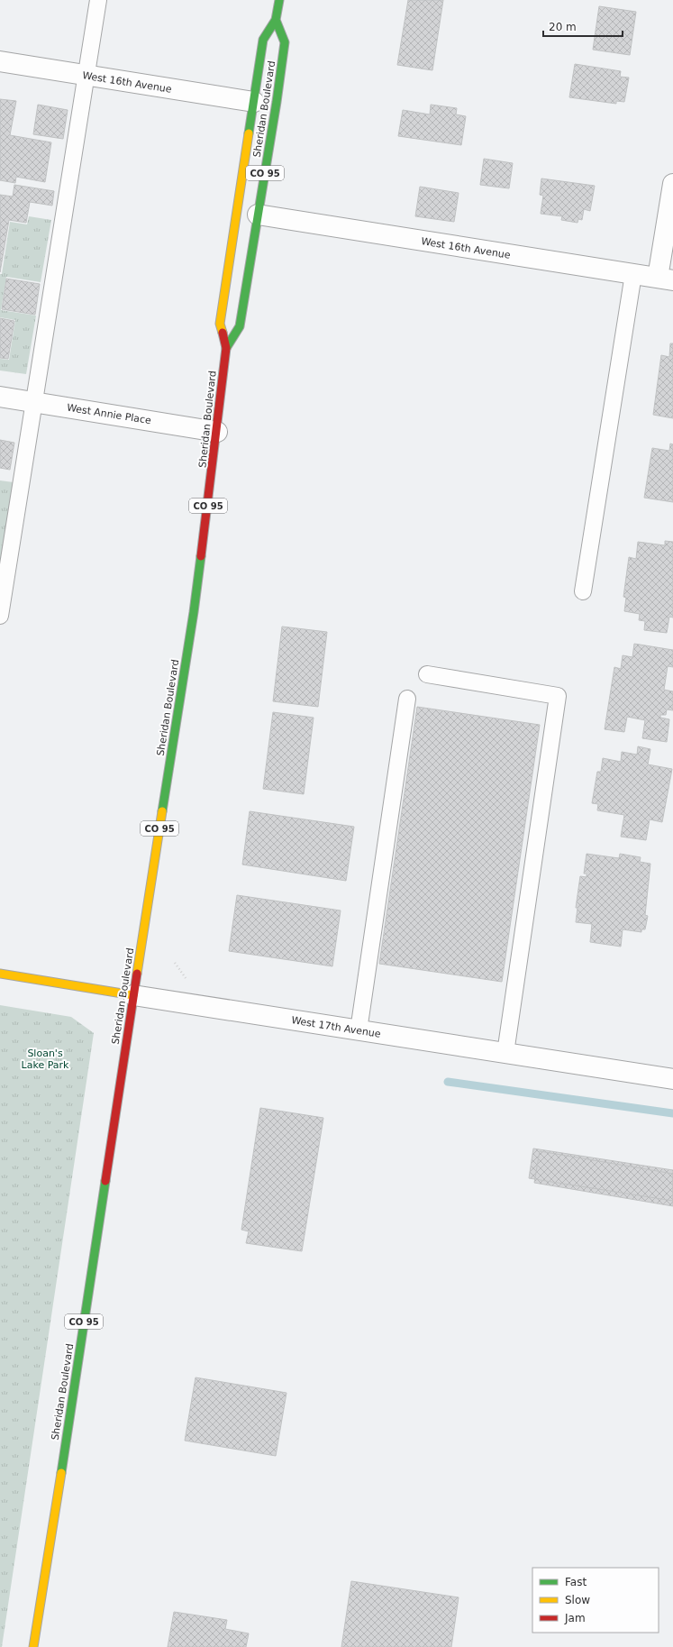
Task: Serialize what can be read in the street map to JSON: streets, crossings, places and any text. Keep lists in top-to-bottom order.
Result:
{
  "streets": {
    "main road": ["Sheridan Boulevard", "CO 95", "West 17th Avenue"],
    "street": ["West 16th Avenue", "West Annie Place"]
  },
  "crossings": [
    ["West 16th Avenue", "Sheridan Boulevard"],
    ["Sheridan Boulevard", "West Annie Place"],
    ["Sheridan Boulevard", "West 17th Avenue"]
  ],
  "parks": ["Sloan's Lake Park"],
  "legend": ["Fast", "Slow", "Jam"],
  "scale_bar": "20 m"
}
